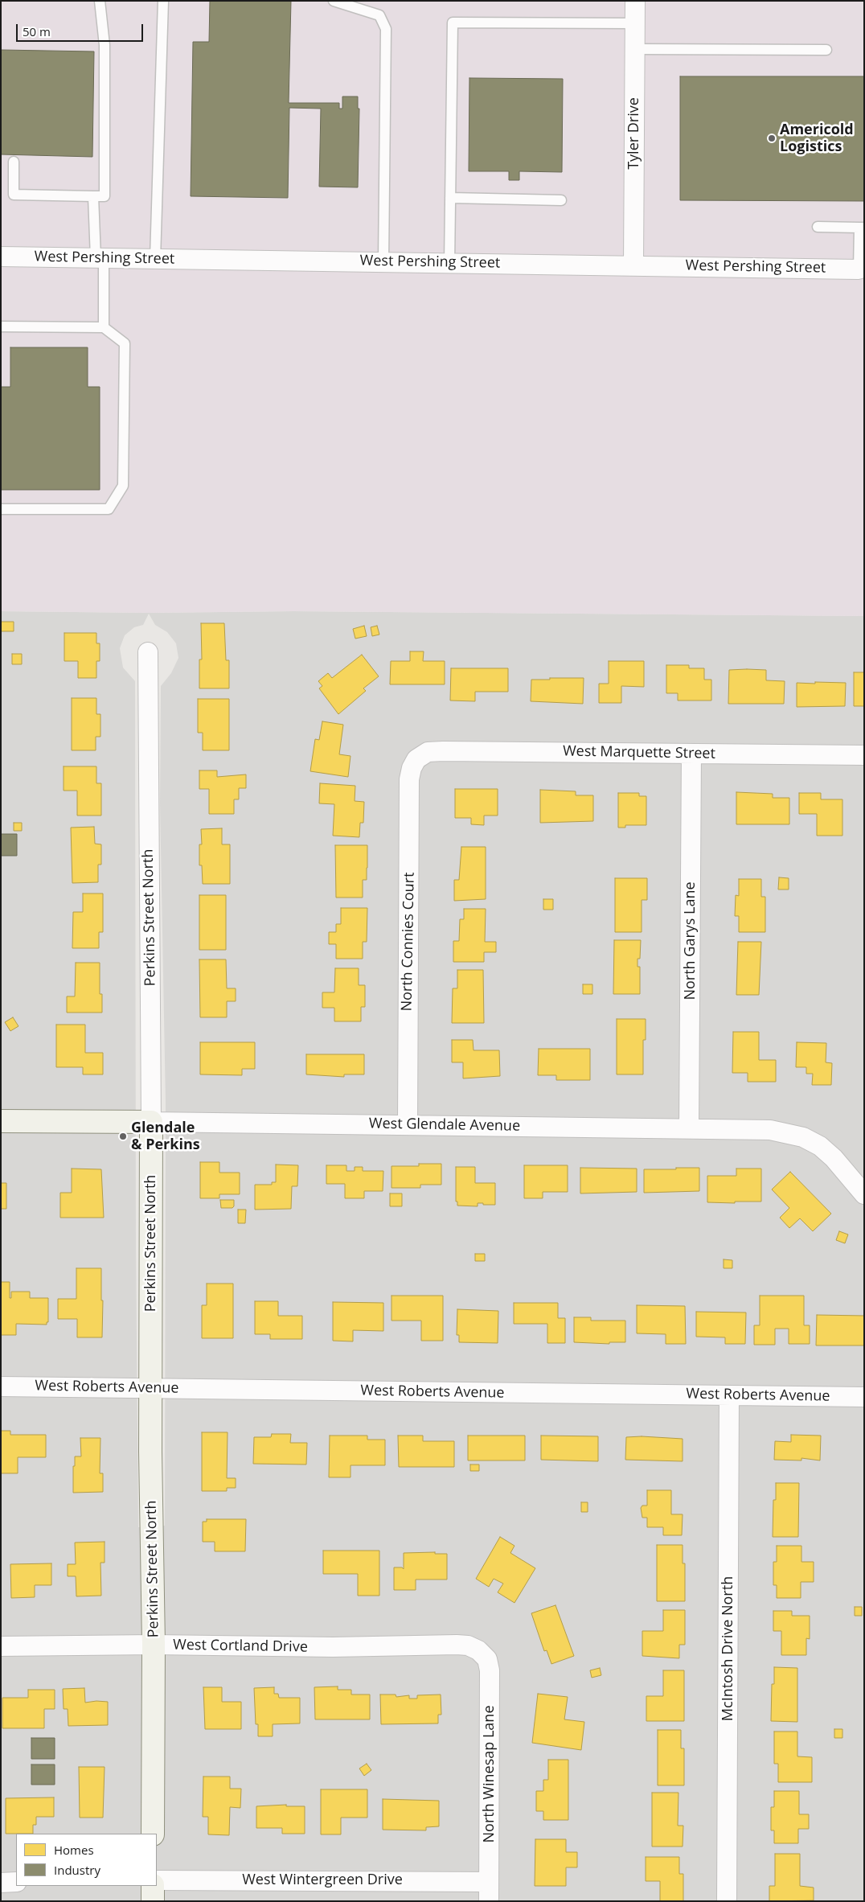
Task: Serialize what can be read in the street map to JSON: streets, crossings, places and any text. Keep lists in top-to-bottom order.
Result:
{
  "streets": {
    "street": [
      "Tyler Drive",
      "West Pershing Street",
      "West Marquette Street",
      "Perkins Street North",
      "North Garys Lane",
      "North Connies Court",
      "West Glendale Avenue",
      "West Roberts Avenue",
      "West Cortland Drive",
      "McIntosh Drive North",
      "North Winesap Lane",
      "West Wintergreen Drive"
    ]
  },
  "crossings": [
    ["Tyler Drive", "West Pershing Street"],
    ["West Marquette Street", "North Garys Lane"],
    ["West Marquette Street", "North Connies Court"],
    ["Perkins Street North", "West Glendale Avenue"],
    ["Perkins Street North", "West Roberts Avenue"],
    ["Perkins Street North", "West Cortland Drive"],
    ["North Garys Lane", "West Glendale Avenue"],
    ["North Connies Court", "West Glendale Avenue"],
    ["West Roberts Avenue", "McIntosh Drive North"],
    ["West Cortland Drive", "North Winesap Lane"],
    ["North Winesap Lane", "West Wintergreen Drive"]
  ],
  "places": ["Americold Logistics", "Glendale & Perkins"],
  "legend": ["Homes", "Industry"],
  "scale_bar": "50 m"
}
